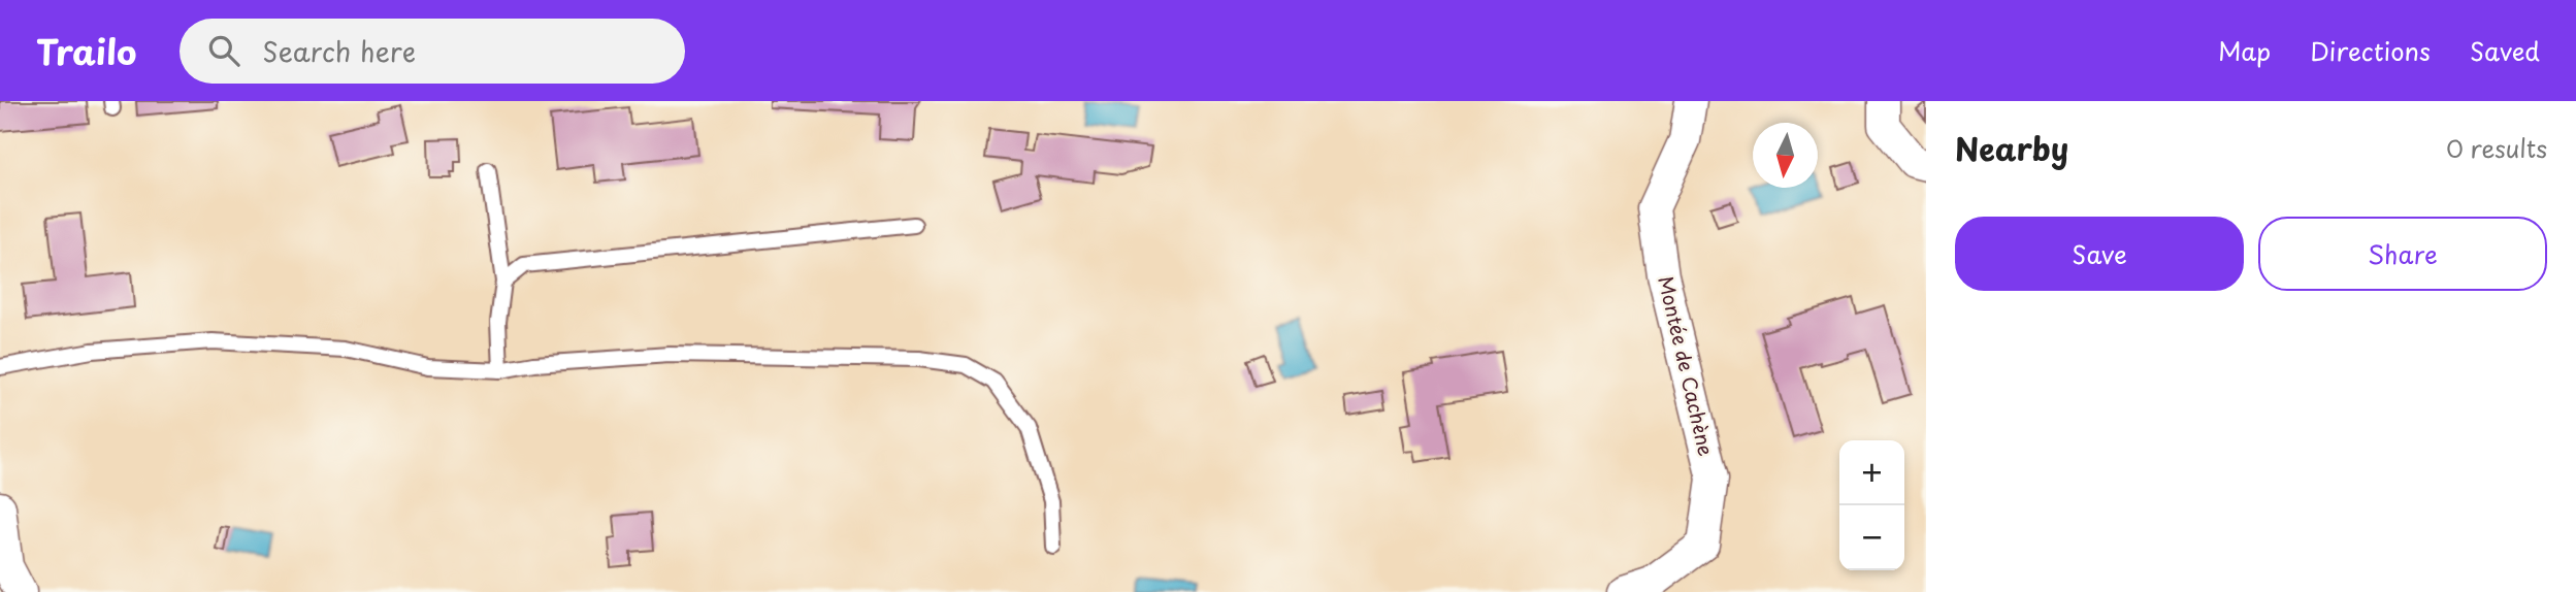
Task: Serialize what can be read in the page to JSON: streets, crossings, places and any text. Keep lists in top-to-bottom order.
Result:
{
  "streets": {
    "street": ["Montée de Cachène"]
  },
  "north": "bottom",
  "page": {
    "header": "Trailo",
    "search": "Search here",
    "nav": ["Map", "Directions", "Saved"],
    "heading": ["Nearby", "0 results"],
    "buttons": ["Save", "Share"],
    "map_buttons": ["+", "−"]
  }
}
